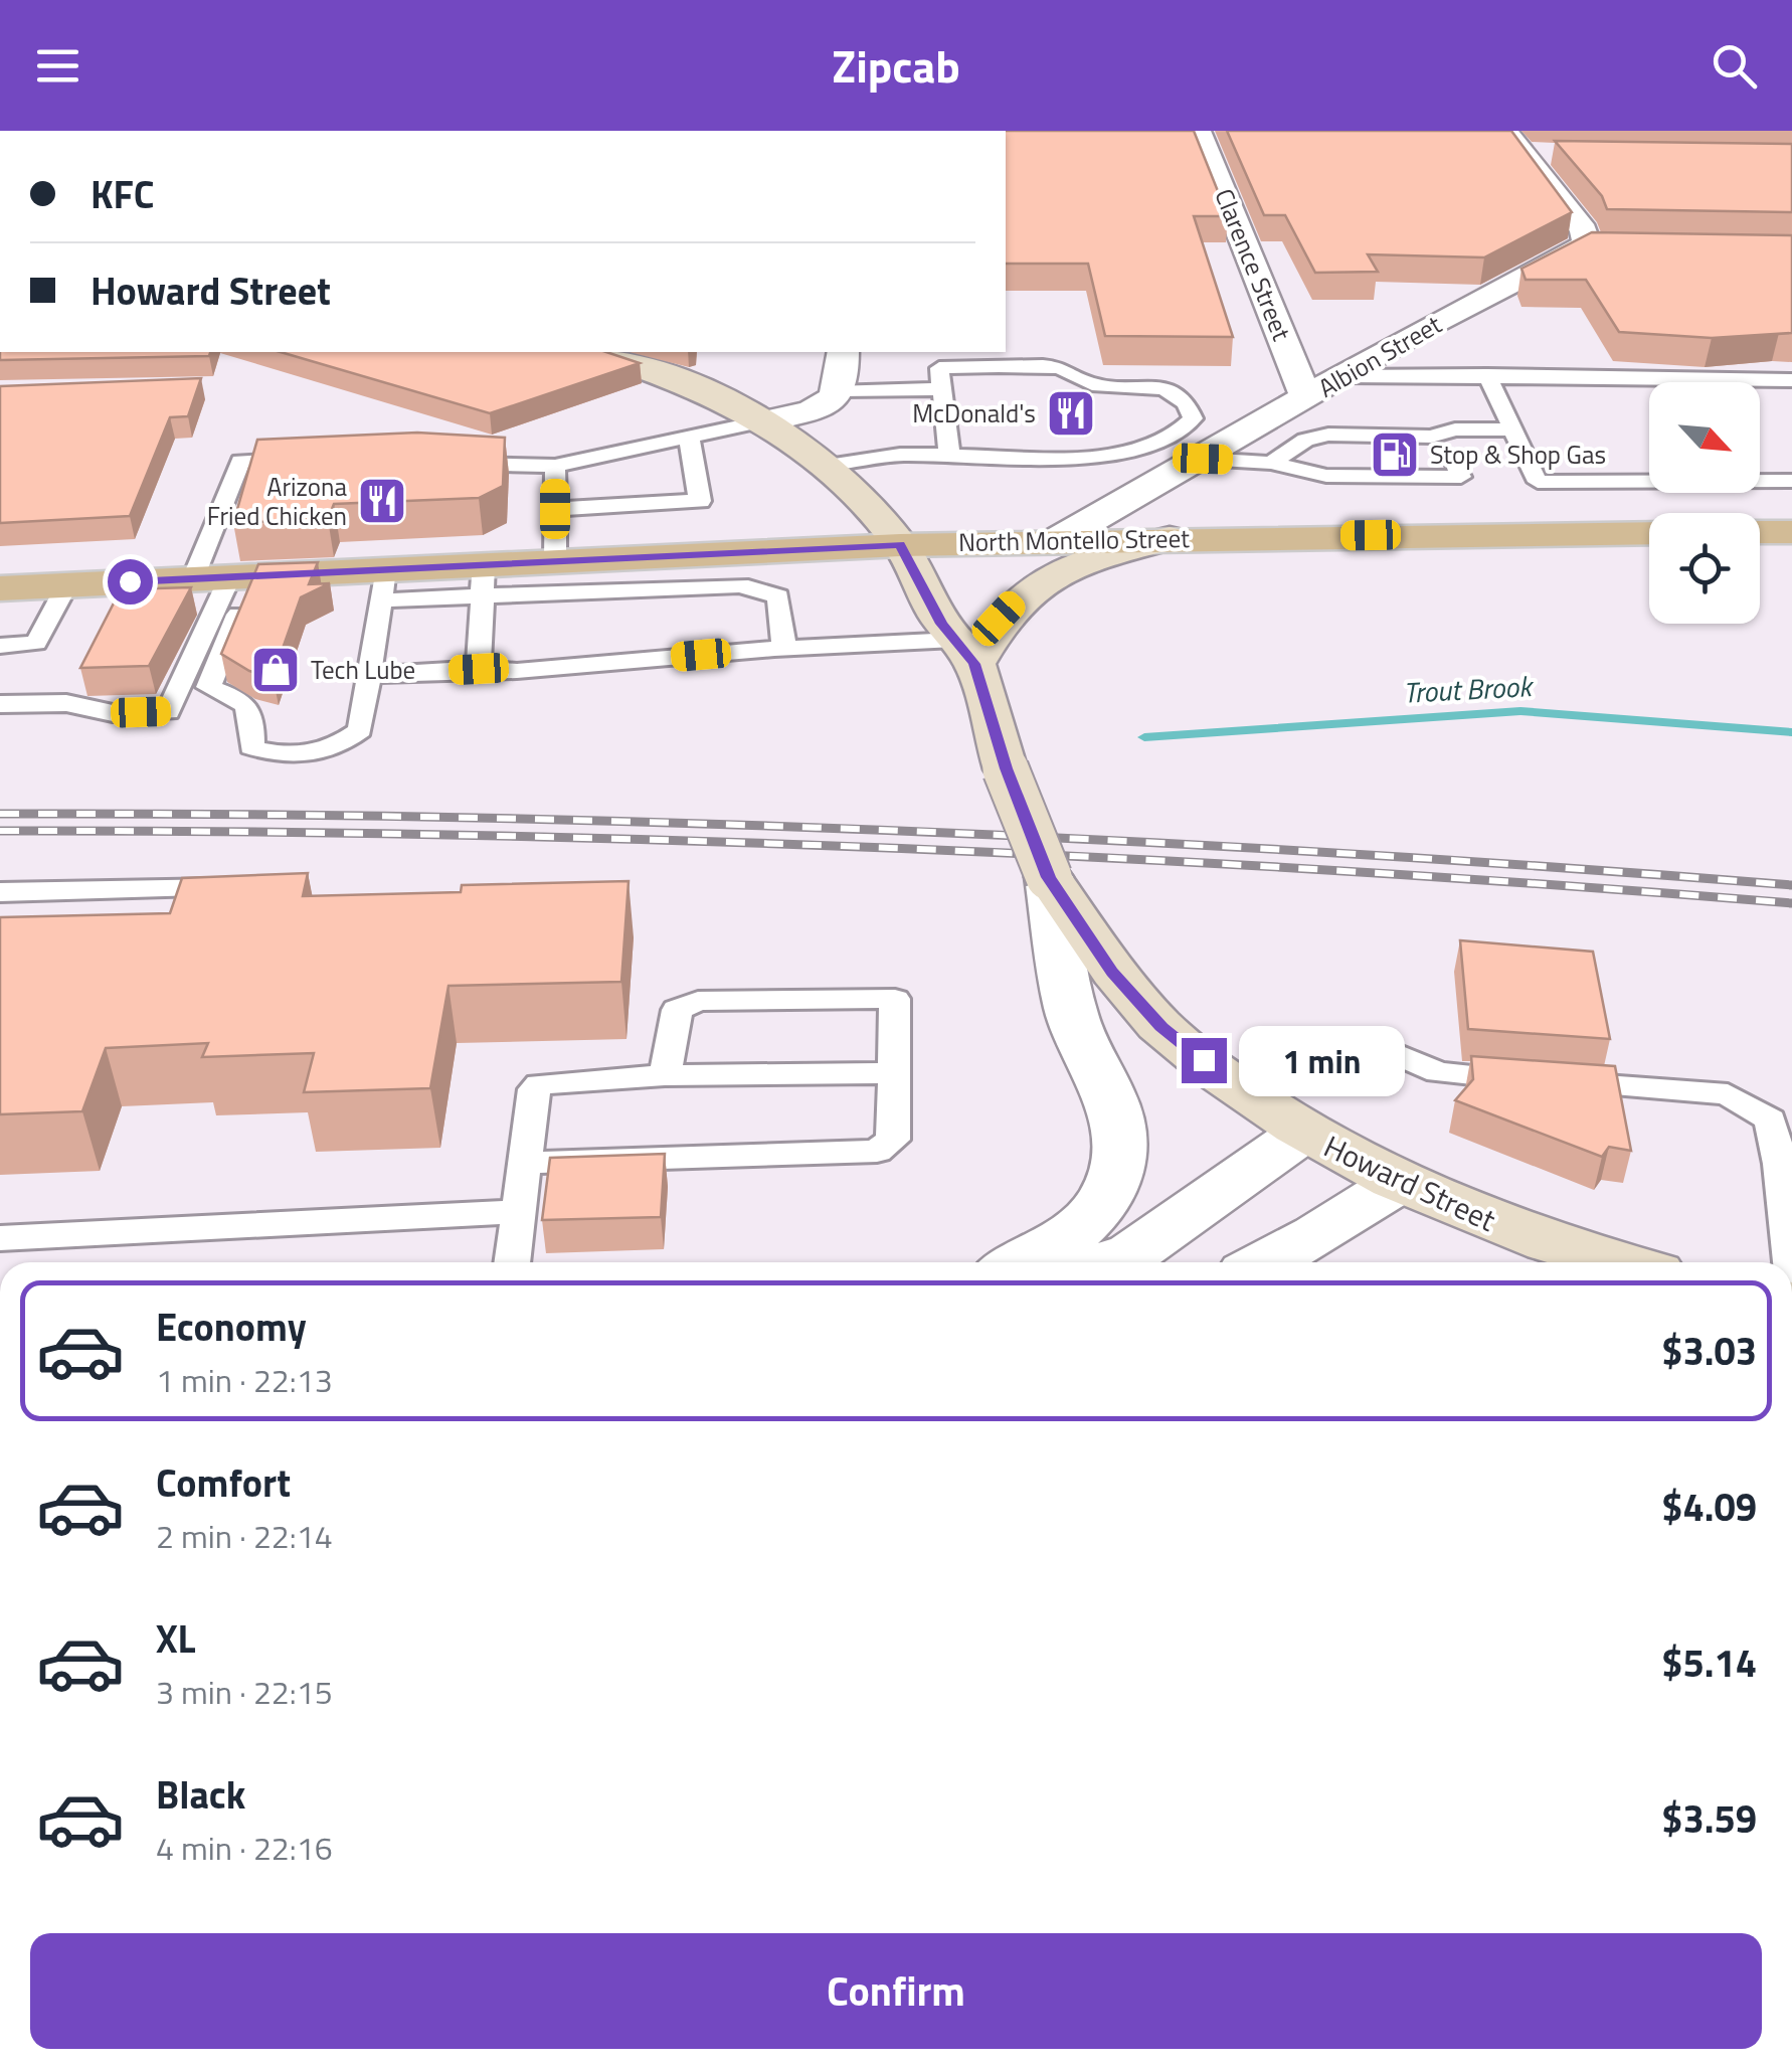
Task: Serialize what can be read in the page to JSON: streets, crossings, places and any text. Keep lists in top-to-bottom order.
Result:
{
  "streets": {
    "main road": ["North Montello Street", "Howard Street"],
    "street": ["Clarence Street", "Albion Street"]
  },
  "crossings": [
    ["Clarence Street", "Albion Street"],
    ["Albion Street", "North Montello Street"],
    ["North Montello Street", "Howard Street"]
  ],
  "water": ["Trout Brook"],
  "places": {
    "restaurant": ["McDonald's", "Arizona Fried Chicken"],
    "fuel station": ["Stop & Shop Gas"],
    "shop": ["Tech Lube"]
  },
  "north": "bottom right",
  "page": {
    "header": "Zipcab",
    "banner": ["KFC", "Howard Street"],
    "bubble": "1 min",
    "list": [
      {
        "name": "Economy",
        "note": "1 min · 22:13",
        "value": "$3.03"
      },
      {
        "name": "Comfort",
        "note": "2 min · 22:14",
        "value": "$4.09"
      },
      {
        "name": "XL",
        "note": "3 min · 22:15",
        "value": "$5.14"
      },
      {
        "name": "Black",
        "note": "4 min · 22:16",
        "value": "$3.59"
      }
    ],
    "buttons": "Confirm"
  }
}
